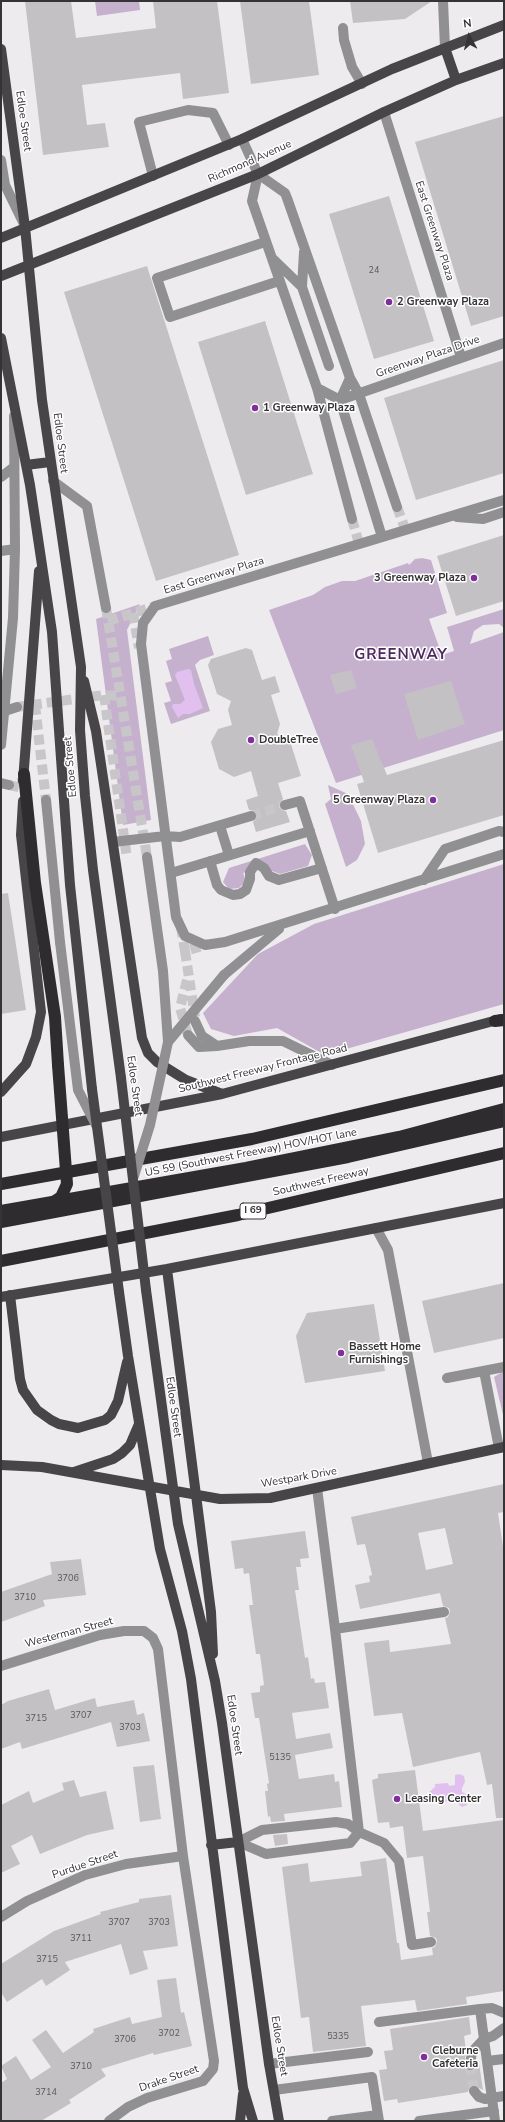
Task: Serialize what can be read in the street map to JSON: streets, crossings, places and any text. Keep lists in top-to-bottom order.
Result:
{
  "streets": {
    "highway": ["US 59 (Southwest Freeway) HOV/HOT lane", "Southwest Freeway", "I 69"],
    "main road": [
      "Edloe Street",
      "Richmond Avenue",
      "Southwest Freeway Frontage Road",
      "Westpark Drive"
    ],
    "street": [
      "East Greenway Plaza",
      "Greenway Plaza Drive",
      "Westerman Street",
      "Purdue Street",
      "Drake Street"
    ]
  },
  "crossings": [
    ["Edloe Street", "Richmond Avenue"],
    ["Edloe Street", "Westpark Drive"],
    ["Richmond Avenue", "East Greenway Plaza"],
    ["East Greenway Plaza", "Greenway Plaza Drive"],
    ["Westerman Street", "Purdue Street"],
    ["Westerman Street", "Drake Street"],
    ["Purdue Street", "Drake Street"]
  ],
  "districts": ["GREENWAY"],
  "places": [
    "2 Greenway Plaza",
    "1 Greenway Plaza",
    "3 Greenway Plaza",
    "DoubleTree",
    "5 Greenway Plaza",
    "Bassett Home Furnishings",
    "Leasing Center",
    "Cleburne Cafeteria"
  ],
  "house_numbers": [
    "24",
    "3706",
    "3710",
    "3707",
    "3715",
    "3703",
    "5135",
    "3707",
    "3703",
    "3711",
    "3715",
    "3702",
    "5335",
    "3706",
    "3710",
    "3714"
  ],
  "north": "top"
}
